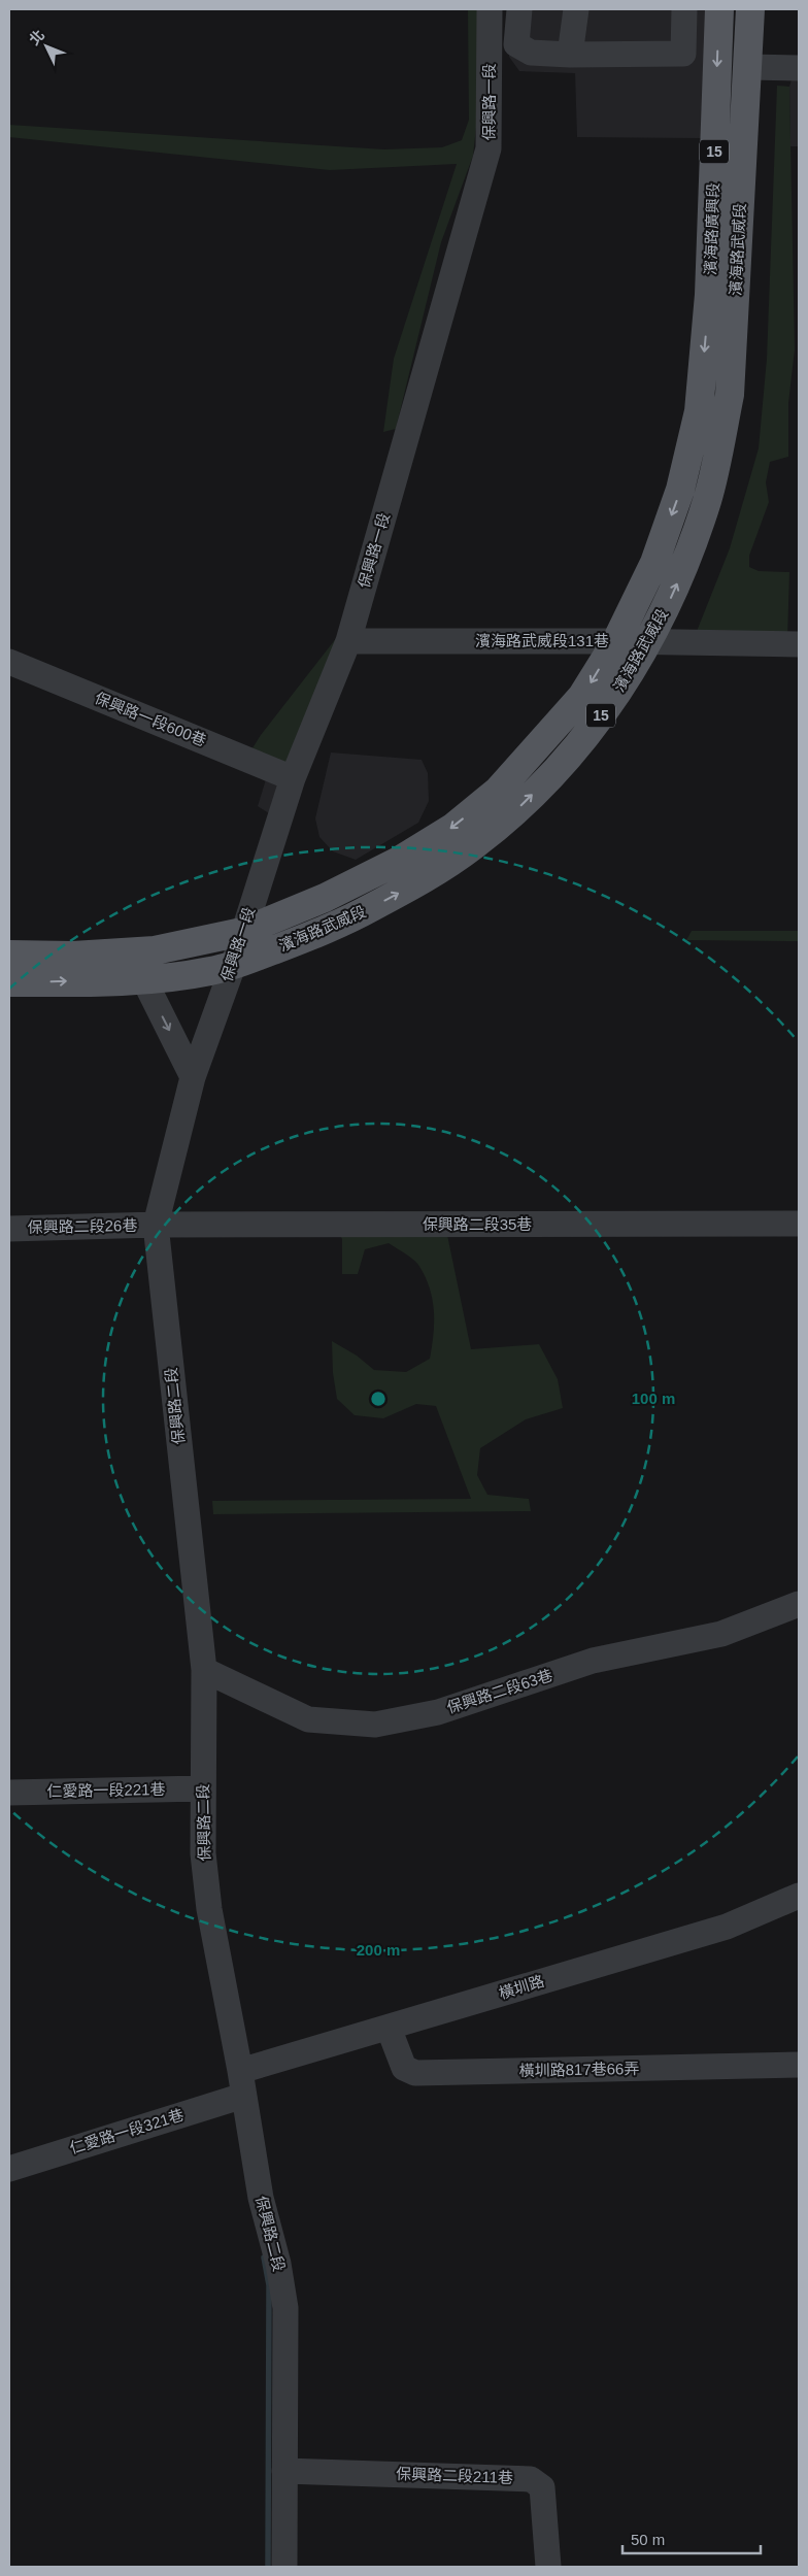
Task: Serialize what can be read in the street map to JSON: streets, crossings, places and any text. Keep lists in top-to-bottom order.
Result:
{
  "streets": {
    "main road": ["15", "濱海路廣興段", "濱海路武威段"],
    "street": [
      "保興路一段",
      "濱海路武威段131巷",
      "保興路一段600巷",
      "保興路二段35巷",
      "保興路二段26巷",
      "保興路二段",
      "保興路二段63巷",
      "仁愛路一段221巷",
      "橫圳路",
      "橫圳路817巷66弄",
      "仁愛路一段321巷",
      "保興路二段211巷"
    ]
  },
  "crossings": [
    ["保興路一段", "濱海路武威段"],
    ["保興路一段", "濱海路武威段131巷"],
    ["保興路一段", "保興路一段600巷"],
    ["保興路一段", "保興路二段"],
    ["15", "濱海路武威段"],
    ["濱海路廣興段", "濱海路武威段"],
    ["濱海路武威段", "濱海路武威段131巷"],
    ["保興路二段35巷", "保興路二段26巷"],
    ["保興路二段35巷", "保興路二段"],
    ["保興路二段26巷", "保興路二段"],
    ["保興路二段", "保興路二段63巷"],
    ["保興路二段", "仁愛路一段221巷"],
    ["保興路二段", "橫圳路"],
    ["保興路二段", "仁愛路一段321巷"],
    ["保興路二段", "保興路二段211巷"],
    ["橫圳路", "橫圳路817巷66弄"],
    ["橫圳路", "仁愛路一段321巷"]
  ],
  "one_way": ["濱海路廣興段"],
  "scale_bar": "50 m",
  "north": "top left",
  "rings": ["100 m", "200 m"]
}
